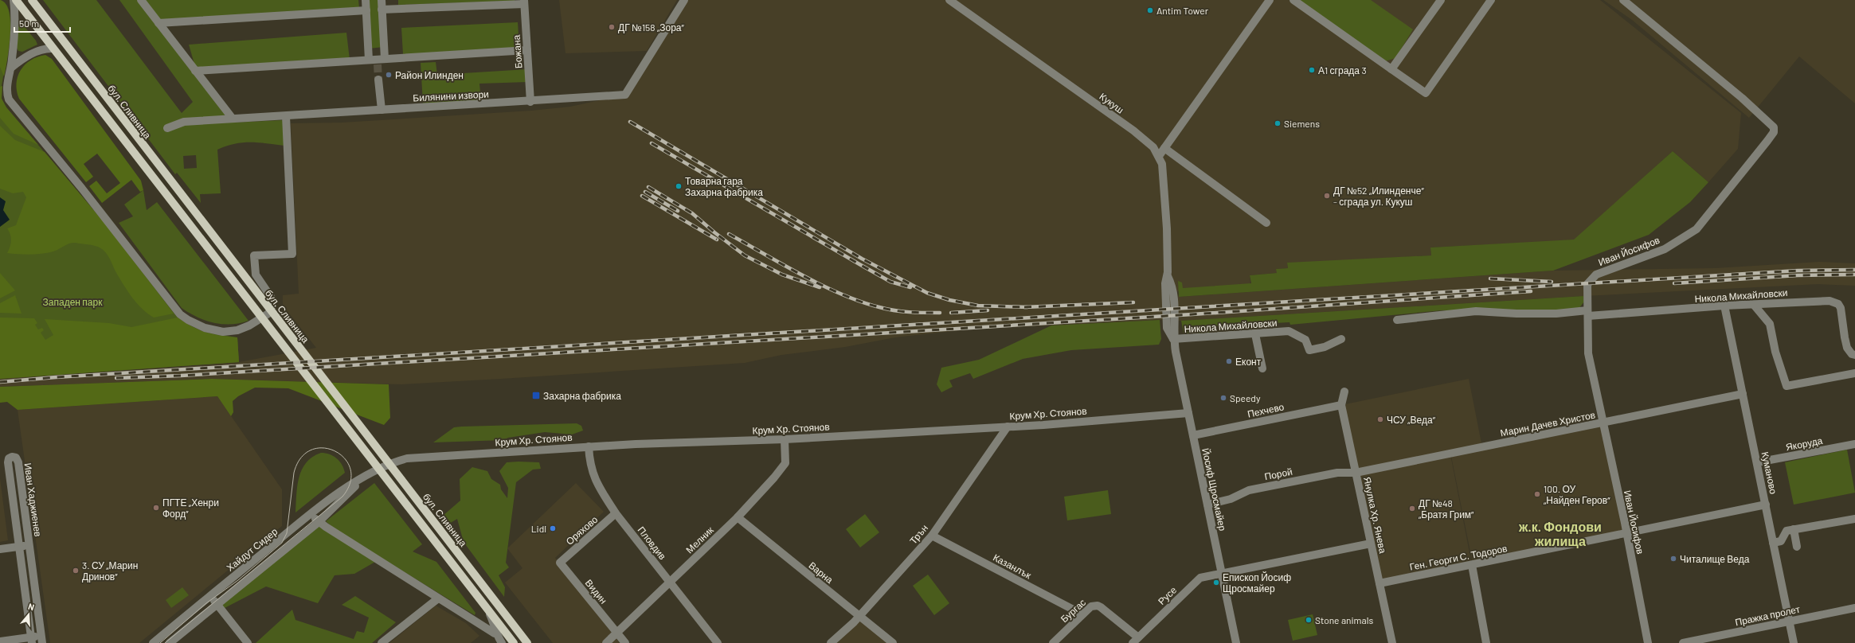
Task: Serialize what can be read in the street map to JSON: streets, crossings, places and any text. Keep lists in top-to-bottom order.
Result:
{
  "streets": {
    "main road": ["бул. Сливница"],
    "street": [
      "Божана",
      "Билянини извори",
      "Кукуш",
      "Иван Йосифов",
      "Никола Михайловски",
      "Пехчево",
      "Крум Хр. Стоянов",
      "Марин Дачев Христов",
      "Якоруда",
      "Куманово",
      "Порой",
      "Йосиф Щросмайер",
      "Иван Хаджиенев",
      "Янулка Хр. Янева",
      "Оряхово",
      "Трън",
      "Мелник",
      "Пловдив",
      "Хайдут Сидер",
      "Ген. Георги С. Тодоров",
      "Казанлък",
      "Варна",
      "Видин",
      "Русе",
      "Бургас",
      "Пражка пролет"
    ]
  },
  "crossings": [
    ["Божана", "Билянини извори"],
    ["Кукуш", "Никола Михайловски"],
    ["Кукуш", "Йосиф Щросмайер"],
    ["Иван Йосифов", "Никола Михайловски"],
    ["Иван Йосифов", "Марин Дачев Христов"],
    ["Иван Йосифов", "Ген. Георги С. Тодоров"],
    ["Никола Михайловски", "Куманово"],
    ["Никола Михайловски", "Йосиф Щросмайер"],
    ["Пехчево", "Йосиф Щросмайер"],
    ["Пехчево", "Янулка Хр. Янева"],
    ["Крум Хр. Стоянов", "Йосиф Щросмайер"],
    ["Крум Хр. Стоянов", "Трън"],
    ["Крум Хр. Стоянов", "Мелник"],
    ["Крум Хр. Стоянов", "Пловдив"],
    ["Крум Хр. Стоянов", "Хайдут Сидер"],
    ["Марин Дачев Христов", "Куманово"],
    ["Марин Дачев Христов", "Порой"],
    ["Марин Дачев Христов", "Янулка Хр. Янева"],
    ["Якоруда", "Куманово"],
    ["Куманово", "Ген. Георги С. Тодоров"],
    ["Куманово", "Пражка пролет"],
    ["Порой", "Йосиф Щросмайер"],
    ["Порой", "Янулка Хр. Янева"],
    ["Йосиф Щросмайер", "Русе"],
    ["Янулка Хр. Янева", "Ген. Георги С. Тодоров"],
    ["Оряхово", "Пловдив"],
    ["Оряхово", "Видин"],
    ["Трън", "Казанлък"],
    ["Трън", "Варна"],
    ["Мелник", "Пловдив"],
    ["Мелник", "Варна"],
    ["Мелник", "Видин"],
    ["Казанлък", "Бургас"],
    ["Русе", "Бургас"]
  ],
  "districts": ["ж.к. Фондови жилища"],
  "parks": ["Западен парк"],
  "places": {
    "other": [
      "Antim Tower",
      "ДГ №158 „Зора“",
      "А1 сграда 3",
      "Район Илинден",
      "Siemens",
      "Товарна гара Захарна фабрика",
      "ДГ №52 „Илинденче“ - сграда ул. Кукуш",
      "Еконт",
      "Speedy",
      "ЧСУ „Веда“",
      "100. ОУ „Найден Геров“",
      "ПГТЕ „Хенри Форд“",
      "ДГ №48 „Братя Грим“",
      "Lidl",
      "Читалище Веда",
      "3. СУ „Марин Дринов“",
      "Епископ Йосиф Щросмайер",
      "Stone animals"
    ],
    "transit": ["Захарна фабрика"]
  },
  "scale_bar": "50 m",
  "north": "top"
}
